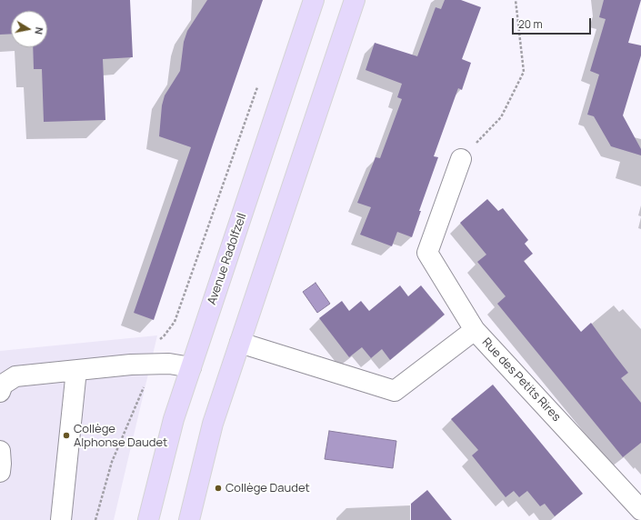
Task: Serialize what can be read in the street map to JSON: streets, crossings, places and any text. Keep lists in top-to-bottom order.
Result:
{
  "streets": {
    "main road": ["Avenue Radolfzell"],
    "street": ["Rue des Petits Rires"]
  },
  "places": ["Collège Alphonse Daudet", "Collège Daudet"],
  "scale_bar": "20 m",
  "north": "right"
}
